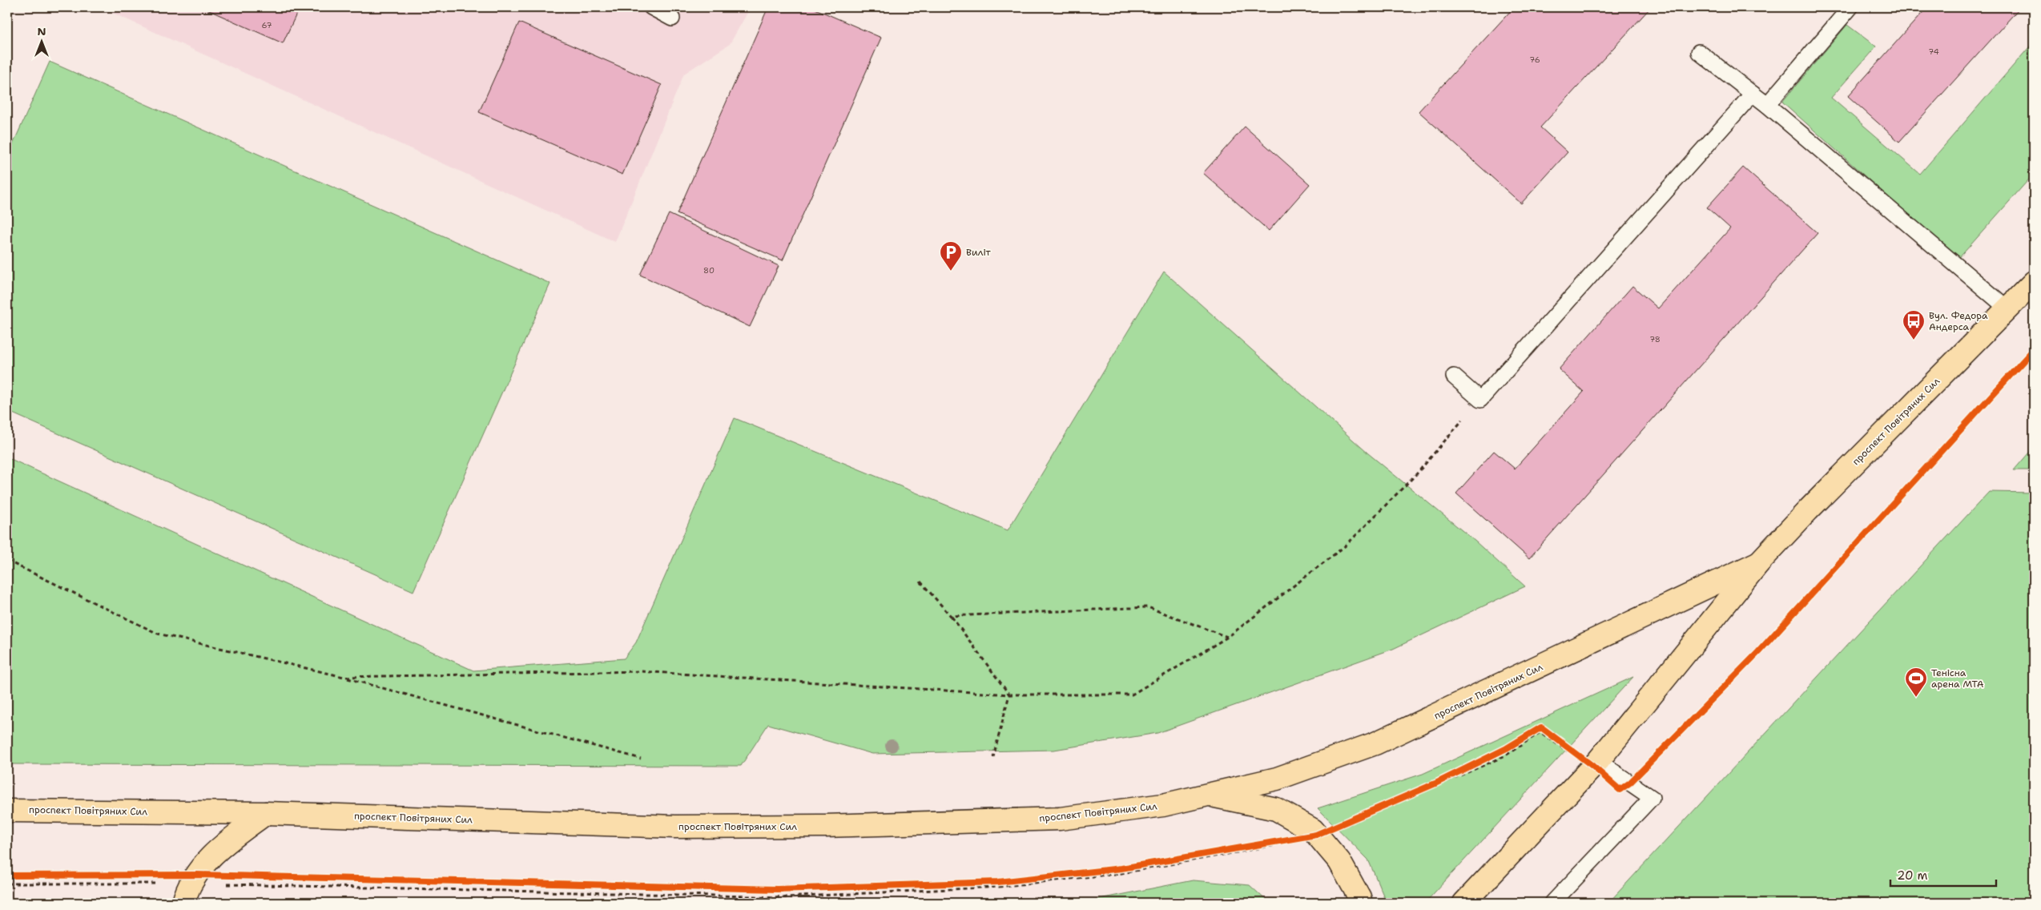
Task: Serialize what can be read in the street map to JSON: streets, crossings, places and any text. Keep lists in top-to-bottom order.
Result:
{
  "streets": {
    "main road": ["проспект Повітряних Сил"]
  },
  "places": {
    "parking": ["Виліт"],
    "bus stop": ["Вул. Федора Андерса"],
    "sports": ["Тенісна арена МТА"]
  },
  "house_numbers": [
    "67",
    "74",
    "76",
    "80",
    "78"
  ],
  "scale_bar": "20 m",
  "north": "top"
}
